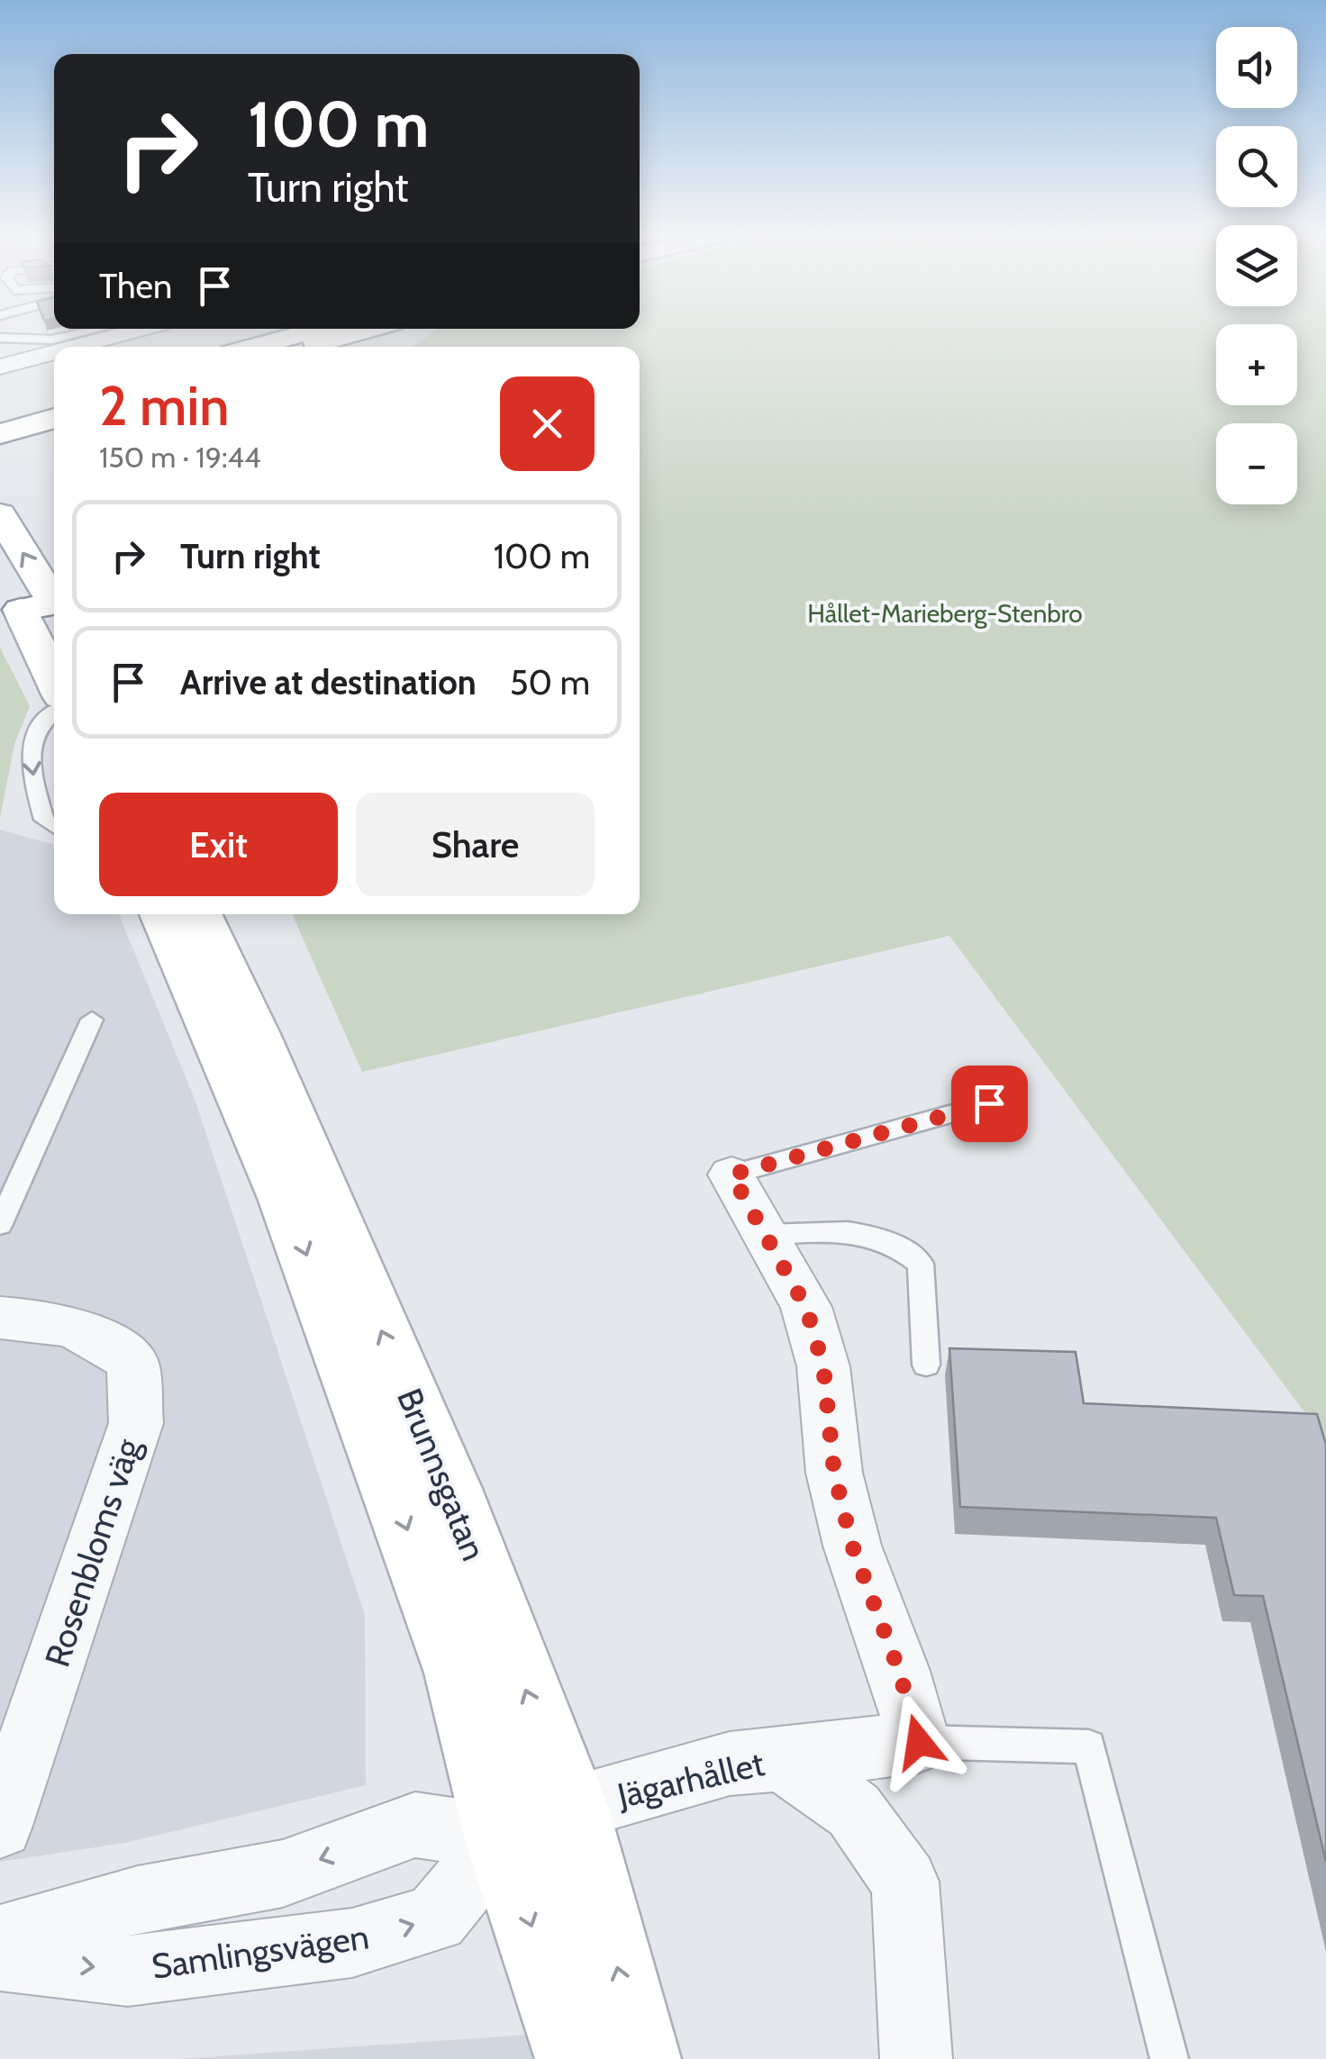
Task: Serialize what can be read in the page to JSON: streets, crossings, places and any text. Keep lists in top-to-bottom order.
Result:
{
  "streets": {
    "main road": ["Brunnsgatan"],
    "street": ["Rosenbloms väg", "Jägarhållet", "Samlingsvägen"]
  },
  "crossings": [
    ["Brunnsgatan", "Jägarhållet"],
    ["Brunnsgatan", "Samlingsvägen"],
    ["Jägarhållet", "Samlingsvägen"]
  ],
  "parks": ["Hållet-Marieberg-Stenbro"],
  "page": {
    "map_buttons": ["+", "−"],
    "turn": ["100 m", "Turn right"],
    "then": "Then",
    "heading": ["2 min", "150 m · 19:44"],
    "list": [
      {
        "name": "Turn right",
        "value": "100 m"
      },
      {
        "name": "Arrive at destination",
        "value": "50 m"
      }
    ],
    "buttons": ["Exit", "Share"]
  }
}
